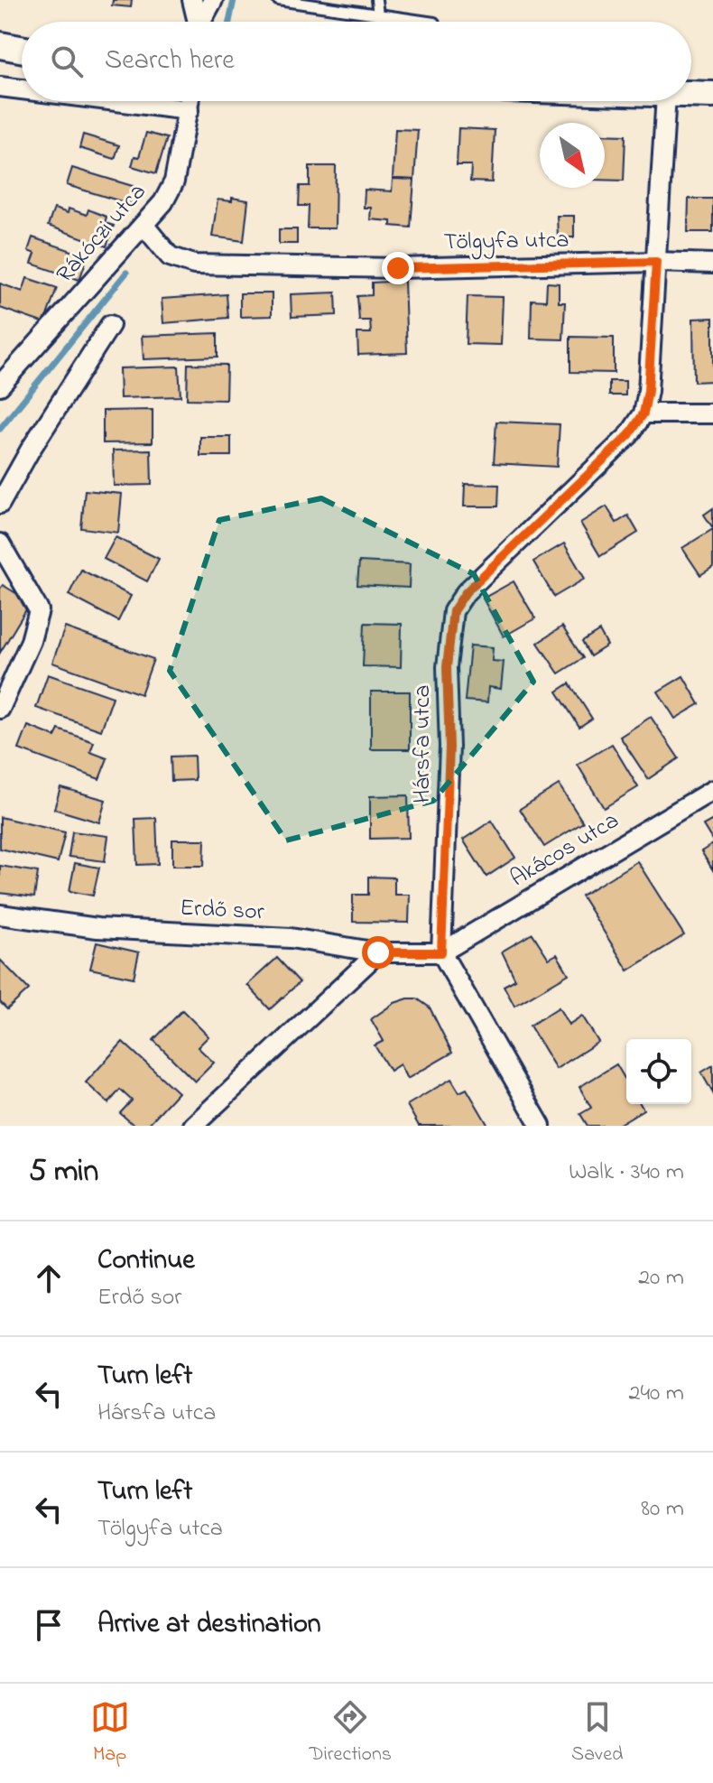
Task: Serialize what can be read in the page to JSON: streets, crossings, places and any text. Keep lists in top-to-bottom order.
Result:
{
  "streets": {
    "street": [
      "Rákóczi utca",
      "Tölgyfa utca",
      "Hársfa utca",
      "Akácos utca",
      "Erdő sor"
    ]
  },
  "crossings": [
    ["Rákóczi utca", "Tölgyfa utca"],
    ["Tölgyfa utca", "Hársfa utca"],
    ["Hársfa utca", "Akácos utca"],
    ["Hársfa utca", "Erdő sor"],
    ["Akácos utca", "Erdő sor"]
  ],
  "north": "bottom right",
  "page": {
    "search": "Search here",
    "heading": ["5 min", "Walk · 340 m"],
    "list": [
      ["Continue", "Erdő sor", "20 m"],
      ["Turn left", "Hársfa utca", "240 m"],
      ["Turn left", "Tölgyfa utca", "80 m"],
      "Arrive at destination"
    ],
    "nav": ["Map", "Directions", "Saved"]
  }
}
